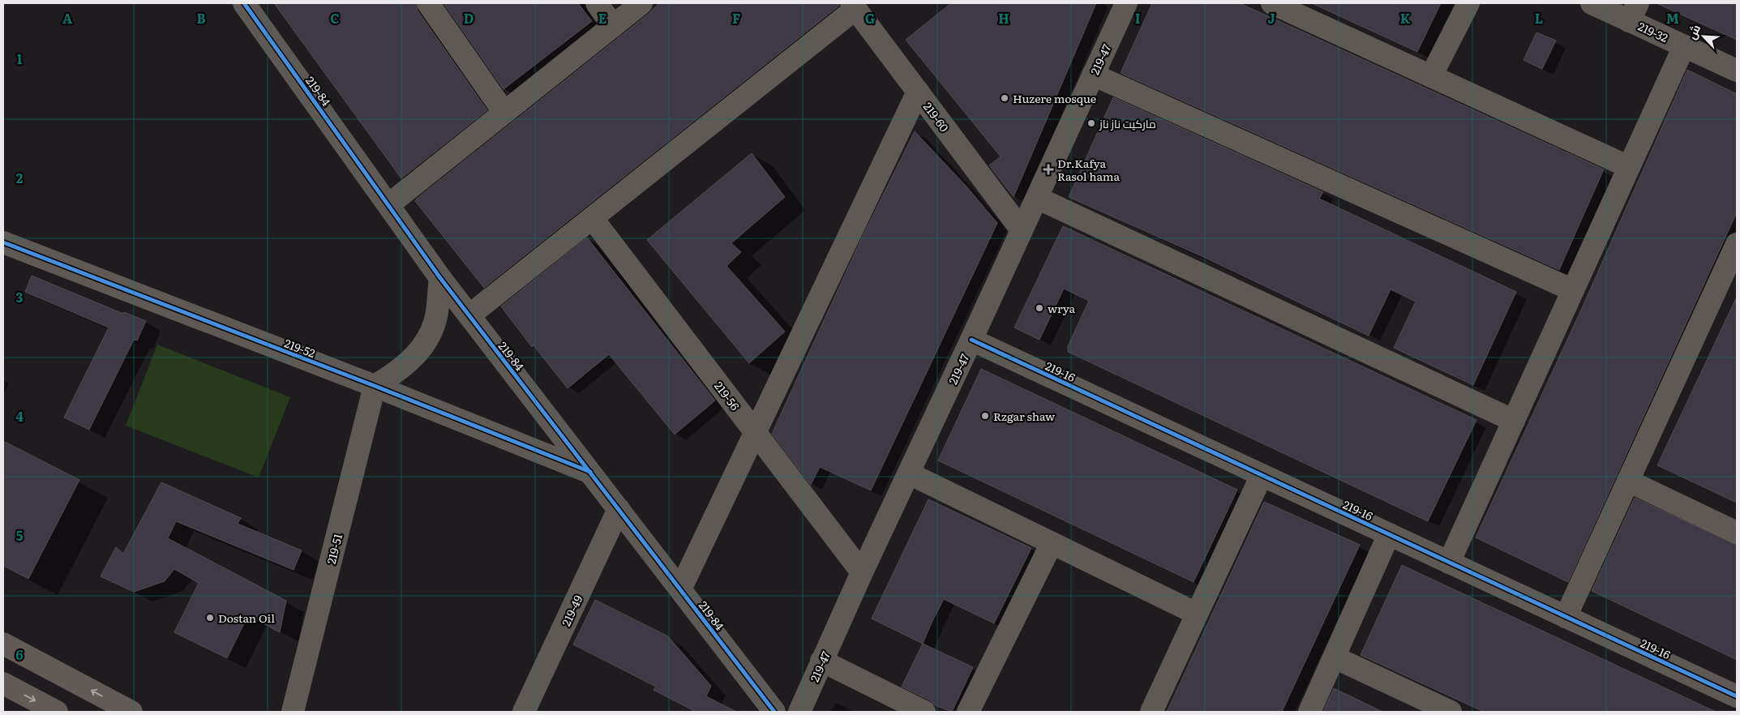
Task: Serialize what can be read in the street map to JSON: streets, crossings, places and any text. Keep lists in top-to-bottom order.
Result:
{
  "streets": {
    "street": [
      "219-32",
      "219-47",
      "219-84",
      "219-60",
      "219-52",
      "219-16",
      "219-56",
      "219-51",
      "219-49"
    ]
  },
  "crossings": [
    ["219-47", "219-60"],
    ["219-47", "219-16"],
    ["219-47", "219-56"],
    ["219-84", "219-52"],
    ["219-84", "219-49"],
    ["219-52", "219-51"]
  ],
  "places": {
    "other": [
      "Huzere mosque",
      "ماركيت ناز ناز",
      "wrya",
      "Rzgar shaw",
      "Dostan Oil"
    ],
    "health": ["Dr.Kafya Rasol hama"]
  },
  "north": "top left",
  "grid": {
    "columns": [
      "A",
      "B",
      "C",
      "D",
      "E",
      "F",
      "G",
      "H",
      "I",
      "J",
      "K",
      "L",
      "M"
    ],
    "rows": [
      "1",
      "2",
      "3",
      "4",
      "5",
      "6"
    ]
  }
}
